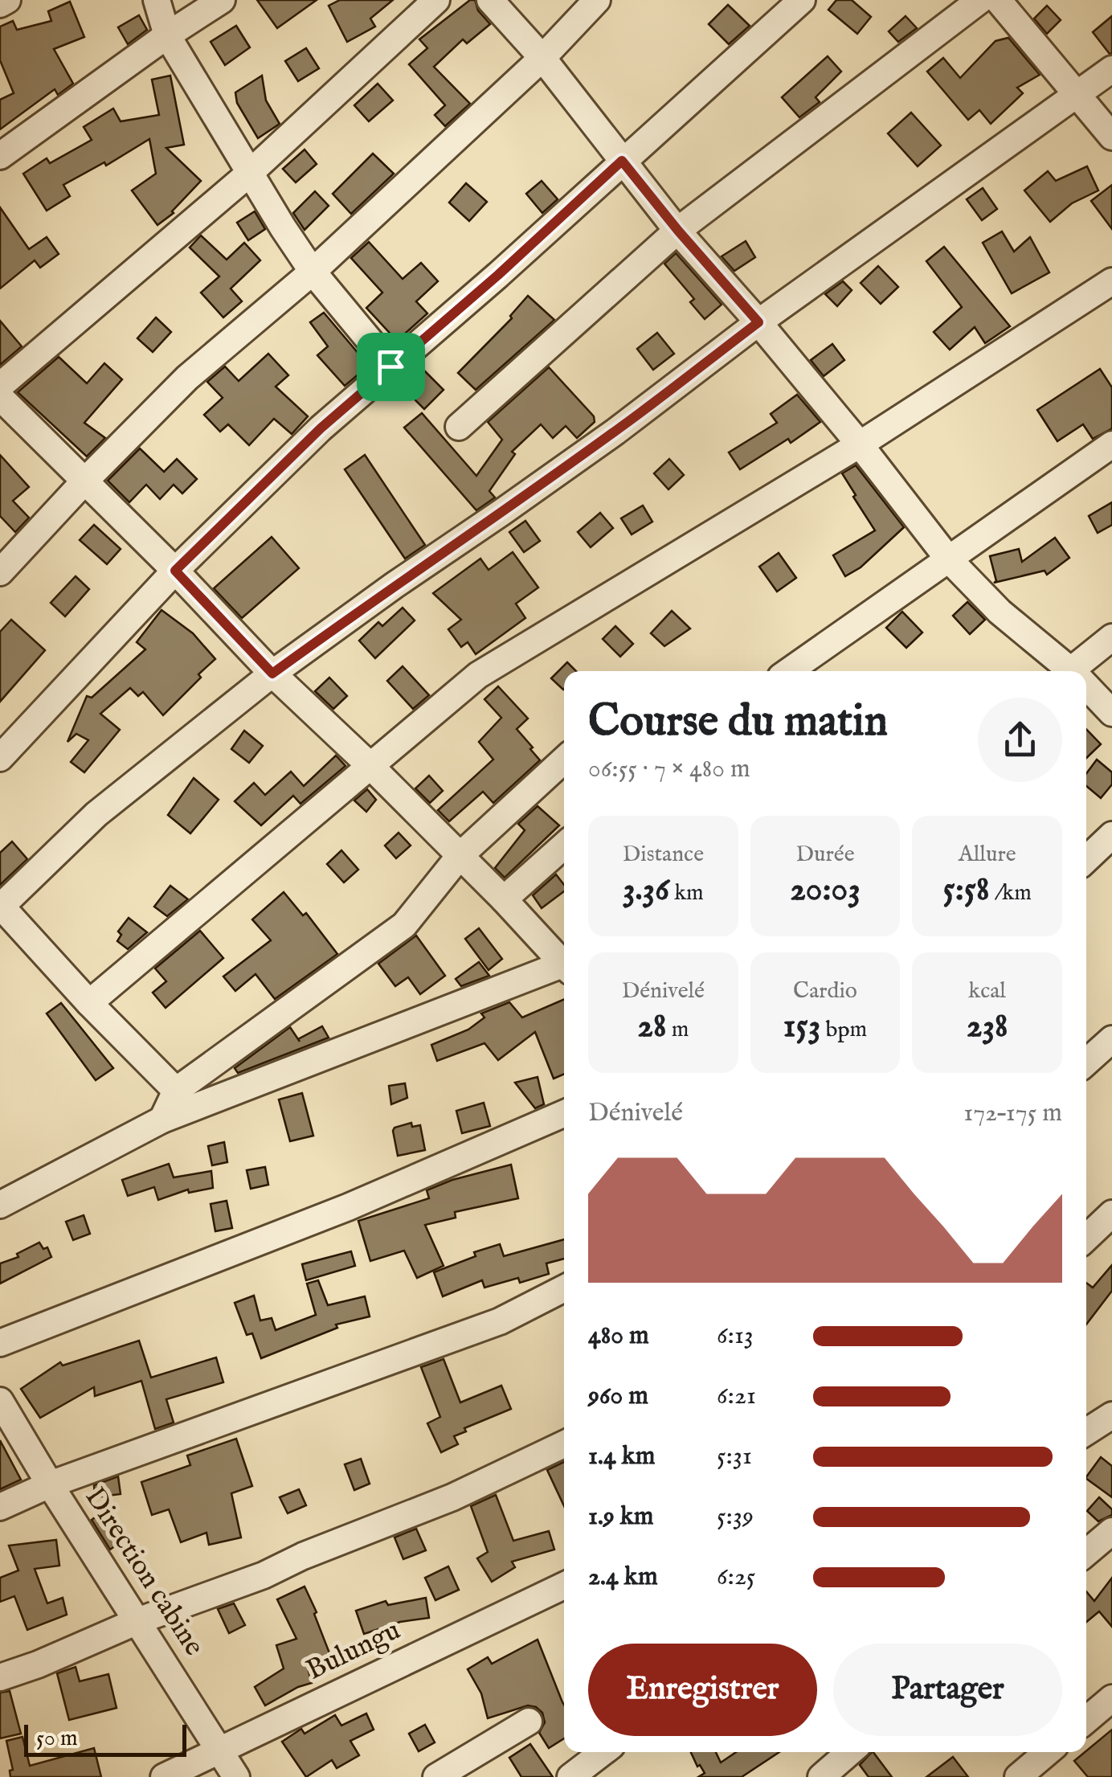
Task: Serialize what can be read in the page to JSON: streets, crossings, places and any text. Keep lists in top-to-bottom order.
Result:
{
  "streets": {
    "street": ["Direction cabine", "Bulungu"]
  },
  "crossings": [
    ["Direction cabine", "Bulungu"]
  ],
  "scale_bar": "50 m",
  "page": {
    "heading": ["Course du matin", "06:55 · 7 × 480 m"],
    "stats": [
      ["Distance", "3.36 km"],
      ["Durée", "20:03"],
      ["Allure", "5:58 /km"],
      ["Dénivelé", "28 m"],
      ["Cardio", "153 bpm"],
      ["kcal", "238"]
    ],
    "chart": ["Dénivelé", "172–175 m"],
    "list": [
      {
        "name": "480 m",
        "note": "6:13"
      },
      {
        "name": "960 m",
        "note": "6:21"
      },
      {
        "name": "1.4 km",
        "note": "5:31"
      },
      {
        "name": "1.9 km",
        "note": "5:39"
      },
      {
        "name": "2.4 km",
        "note": "6:25"
      }
    ],
    "buttons": ["Enregistrer", "Partager"],
    "scale": "50 m"
  }
}
